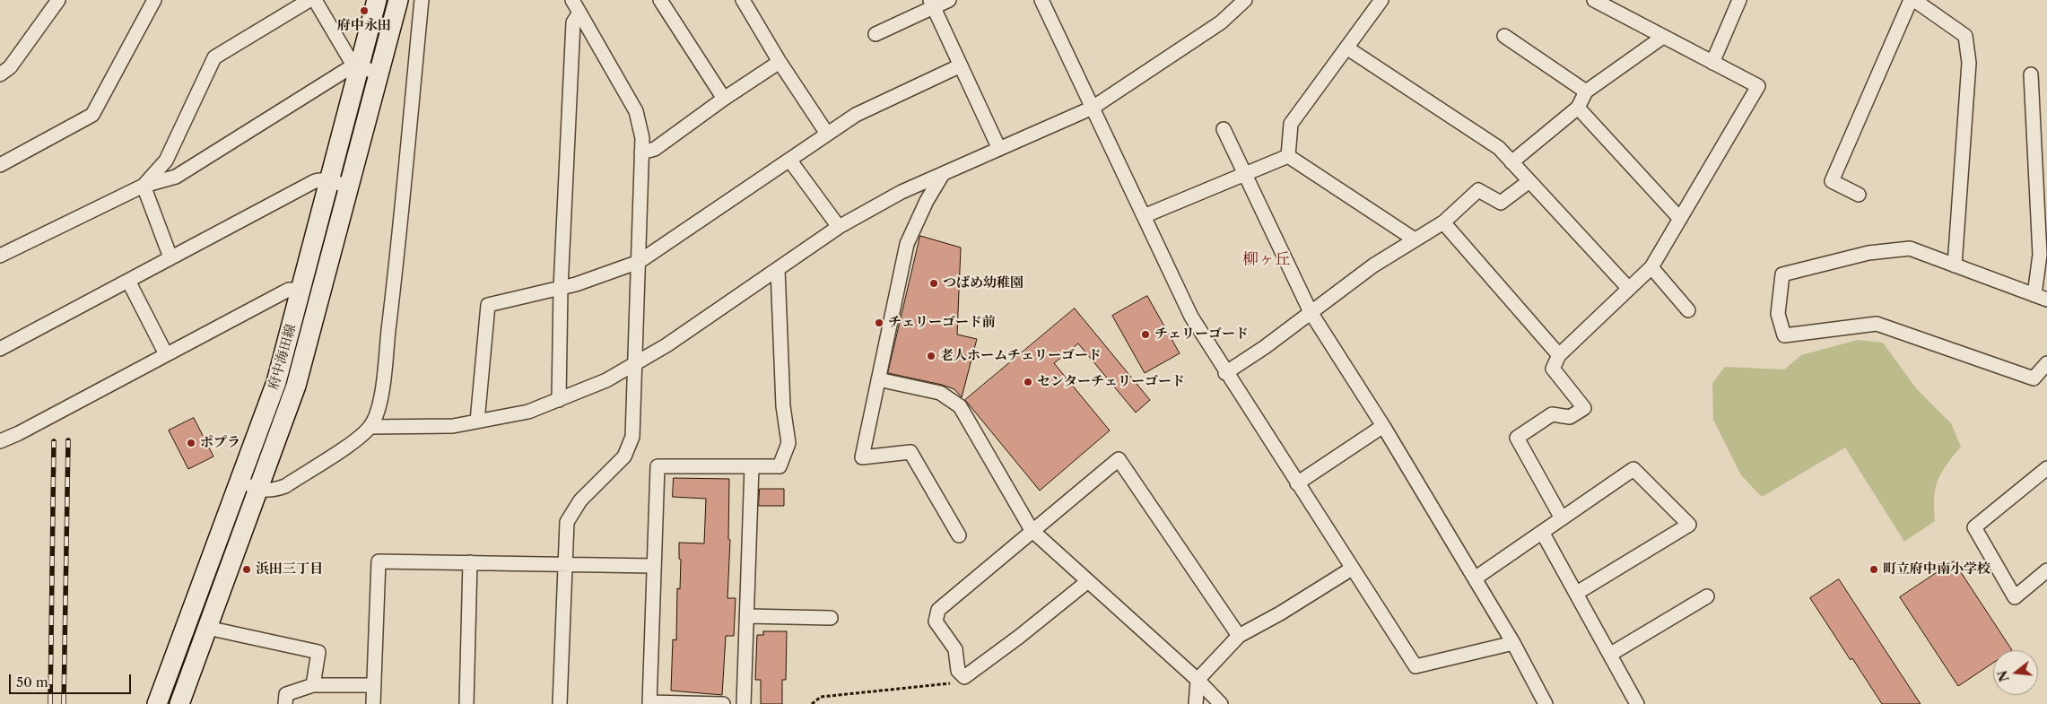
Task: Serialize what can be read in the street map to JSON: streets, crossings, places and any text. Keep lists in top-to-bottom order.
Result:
{
  "streets": {
    "main road": ["府中海田線"]
  },
  "districts": ["柳ヶ丘"],
  "places": [
    "府中永田",
    "つばめ幼稚園",
    "チェリーゴード前",
    "チェリーゴード",
    "老人ホームチェリーゴード",
    "センターチェリーゴード",
    "ポプラ",
    "浜田三丁目",
    "町立府中南小学校"
  ],
  "scale_bar": "50 m",
  "north": "left"
}
